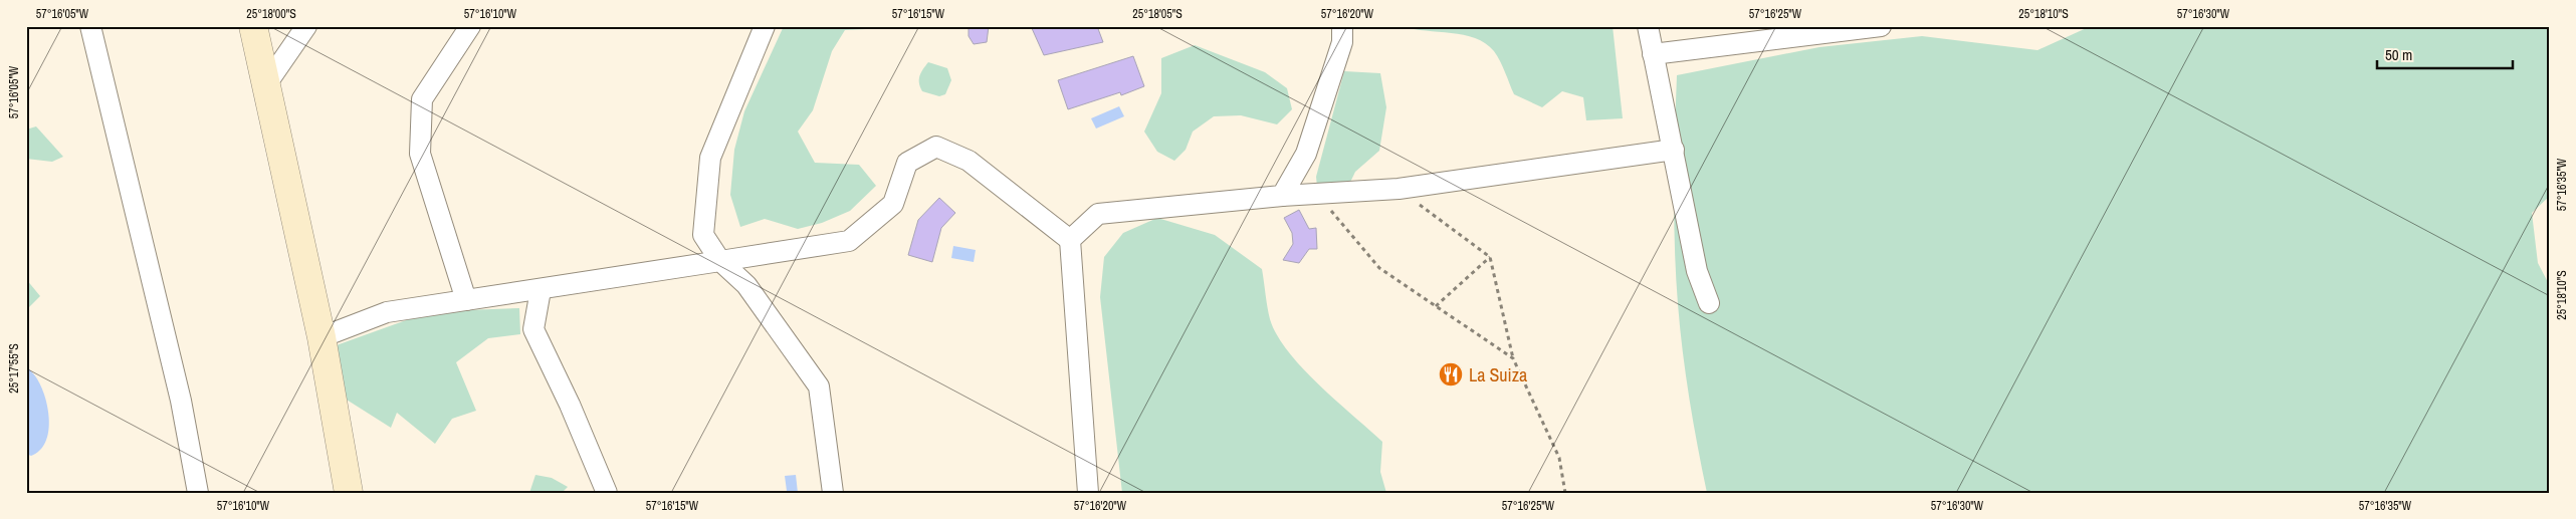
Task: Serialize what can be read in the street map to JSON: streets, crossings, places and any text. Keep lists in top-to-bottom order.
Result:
{
  "places": {
    "restaurant": ["La Suiza"]
  },
  "scale_bar": "50 m",
  "coordinates": [
    "57°16'05\"W",
    "25°18'00\"S",
    "57°16'10\"W",
    "57°16'15\"W",
    "25°18'05\"S",
    "57°16'20\"W",
    "57°16'25\"W",
    "25°18'10\"S",
    "57°16'30\"W",
    "57°16'35\"W",
    "25°17'55\"S"
  ]
}
